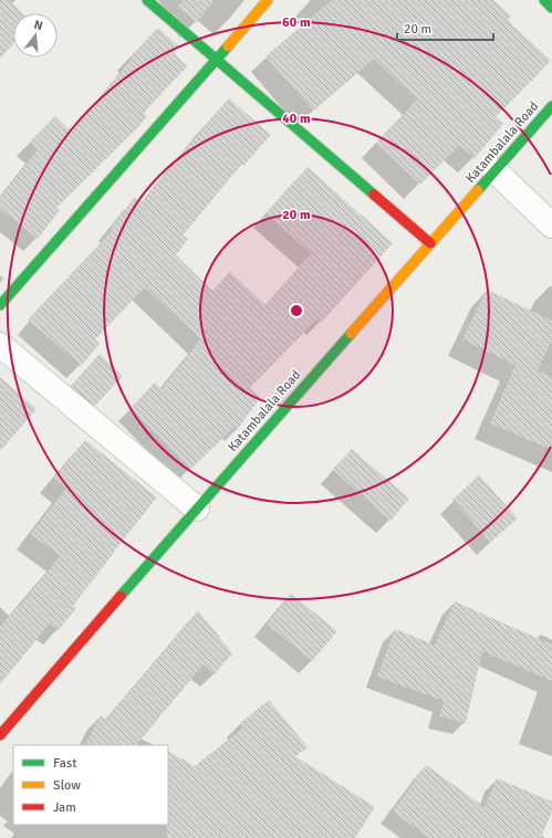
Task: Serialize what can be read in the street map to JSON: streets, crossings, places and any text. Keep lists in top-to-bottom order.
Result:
{
  "streets": {
    "main road": ["Katambalala Road"]
  },
  "legend": ["Fast", "Slow", "Jam"],
  "scale_bar": "20 m",
  "north": "top",
  "rings": ["60 m", "40 m", "20 m"]
}
